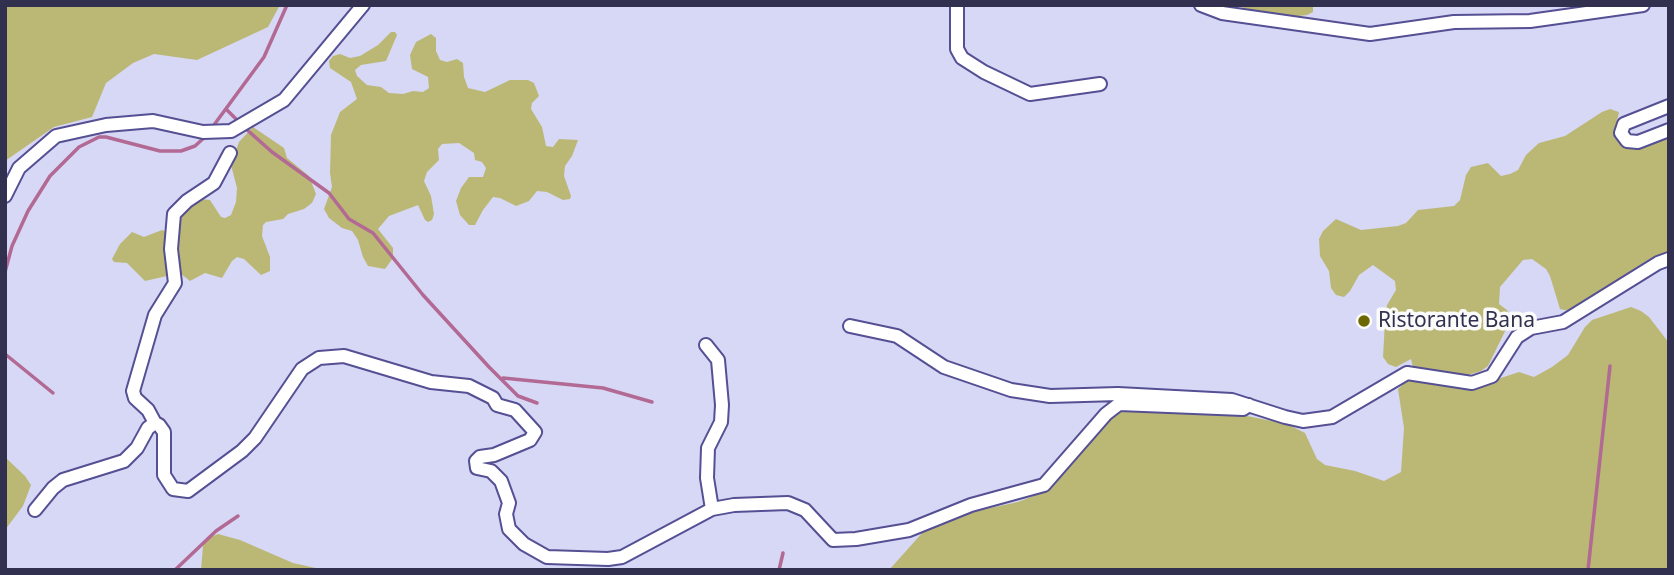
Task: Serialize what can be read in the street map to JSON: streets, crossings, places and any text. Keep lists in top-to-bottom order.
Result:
{
  "places": ["Ristorante Bana"]
}
